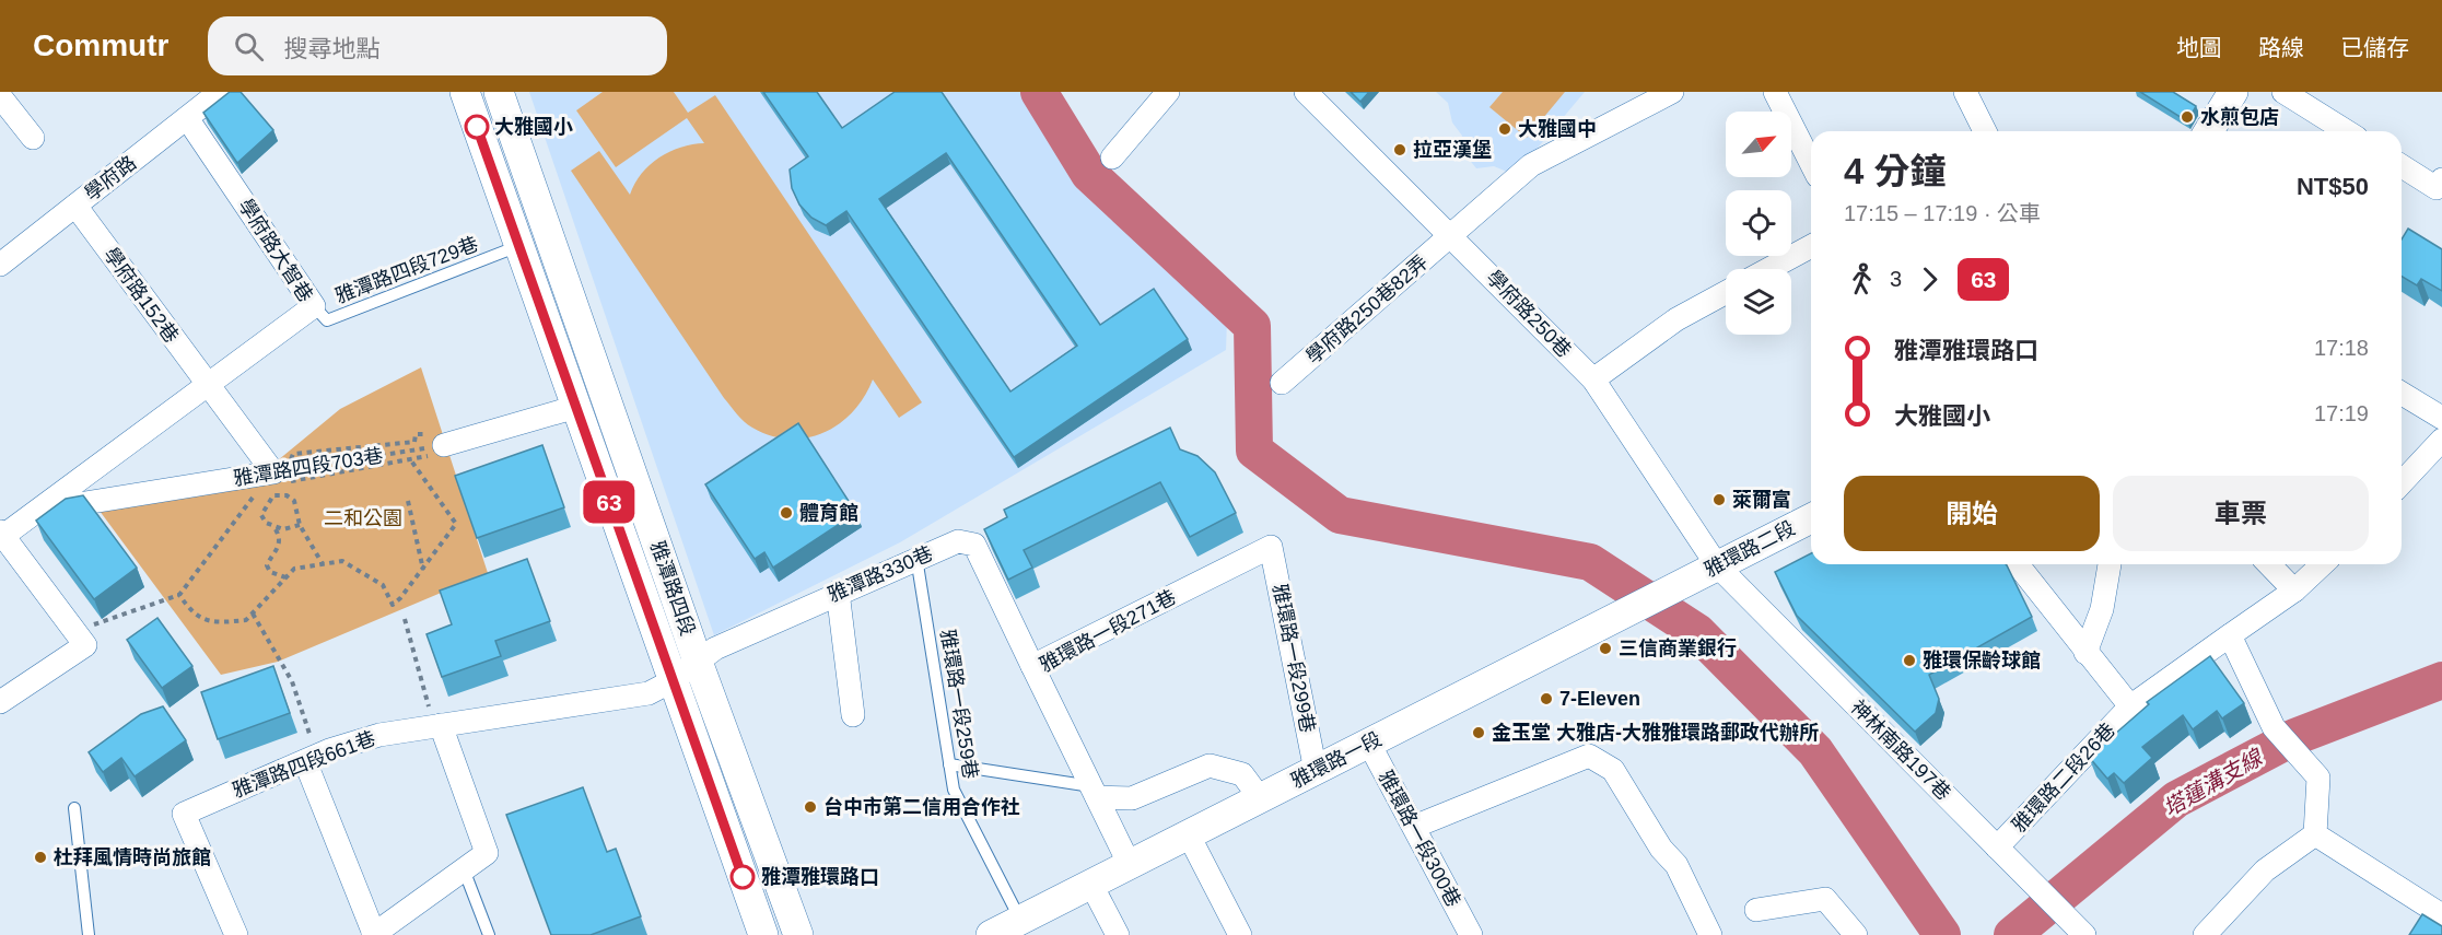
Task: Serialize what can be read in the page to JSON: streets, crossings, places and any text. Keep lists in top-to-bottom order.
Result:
{
  "streets": {
    "street": [
      "學府路",
      "學府路大智巷",
      "學府路152巷",
      "學府路250巷82弄",
      "學府路250巷",
      "雅潭路四段703巷",
      "雅環路二段",
      "雅潭路330巷",
      "雅潭路四段",
      "雅環路一段271巷",
      "雅環路一段299巷",
      "神林南路197巷",
      "雅環路一段",
      "雅潭路四段661巷",
      "雅環路二段26巷",
      "雅環路一段300巷"
    ],
    "lane": ["雅潭路四段729巷", "雅環路一段259巷"]
  },
  "crossings": [
    ["學府路", "學府路大智巷"],
    ["學府路", "學府路152巷"],
    ["學府路大智巷", "雅潭路四段729巷"],
    ["學府路大智巷", "學府路152巷"],
    ["學府路大智巷", "雅潭路四段703巷"],
    ["雅潭路四段729巷", "雅潭路四段"],
    ["學府路250巷82弄", "學府路250巷"],
    ["學府路250巷", "雅環路二段"],
    ["學府路250巷", "神林南路197巷"],
    ["雅環路二段", "神林南路197巷"],
    ["雅環路二段", "雅環路一段"],
    ["雅潭路330巷", "雅潭路四段"],
    ["雅潭路330巷", "雅環路一段271巷"],
    ["雅潭路330巷", "雅環路一段259巷"],
    ["雅潭路330巷", "雅潭路四段661巷"],
    ["雅潭路四段", "雅潭路四段661巷"],
    ["雅環路一段271巷", "雅環路一段299巷"],
    ["雅環路一段271巷", "雅環路一段"],
    ["雅環路一段299巷", "雅環路一段"],
    ["雅環路一段259巷", "雅環路一段"],
    ["神林南路197巷", "雅環路二段26巷"],
    ["雅環路一段", "雅環路一段300巷"]
  ],
  "water": ["塔蓮溝支線"],
  "parks": ["二和公園"],
  "places": [
    "水煎包店",
    "大雅國小",
    "大雅國中",
    "拉亞漢堡",
    "萊爾富",
    "體育館",
    "三信商業銀行",
    "雅環保齡球館",
    "7-Eleven",
    "金玉堂 大雅店-大雅雅環路郵政代辦所",
    "台中市第二信用合作社",
    "杜拜風情時尚旅館",
    "雅潭雅環路口"
  ],
  "lines": ["bus line 63"],
  "north": "top right",
  "page": {
    "header": "Commutr",
    "search": "搜尋地點",
    "nav": ["地圖", "路線", "已儲存"],
    "on_map": "63",
    "heading": ["4 分鐘", "17:15 – 17:19 · 公車", "NT$50"],
    "legs": ["3", "63"],
    "list": [
      {
        "name": "雅潭雅環路口",
        "value": "17:18"
      },
      {
        "name": "大雅國小",
        "value": "17:19"
      }
    ],
    "buttons": ["開始", "車票"]
  }
}
